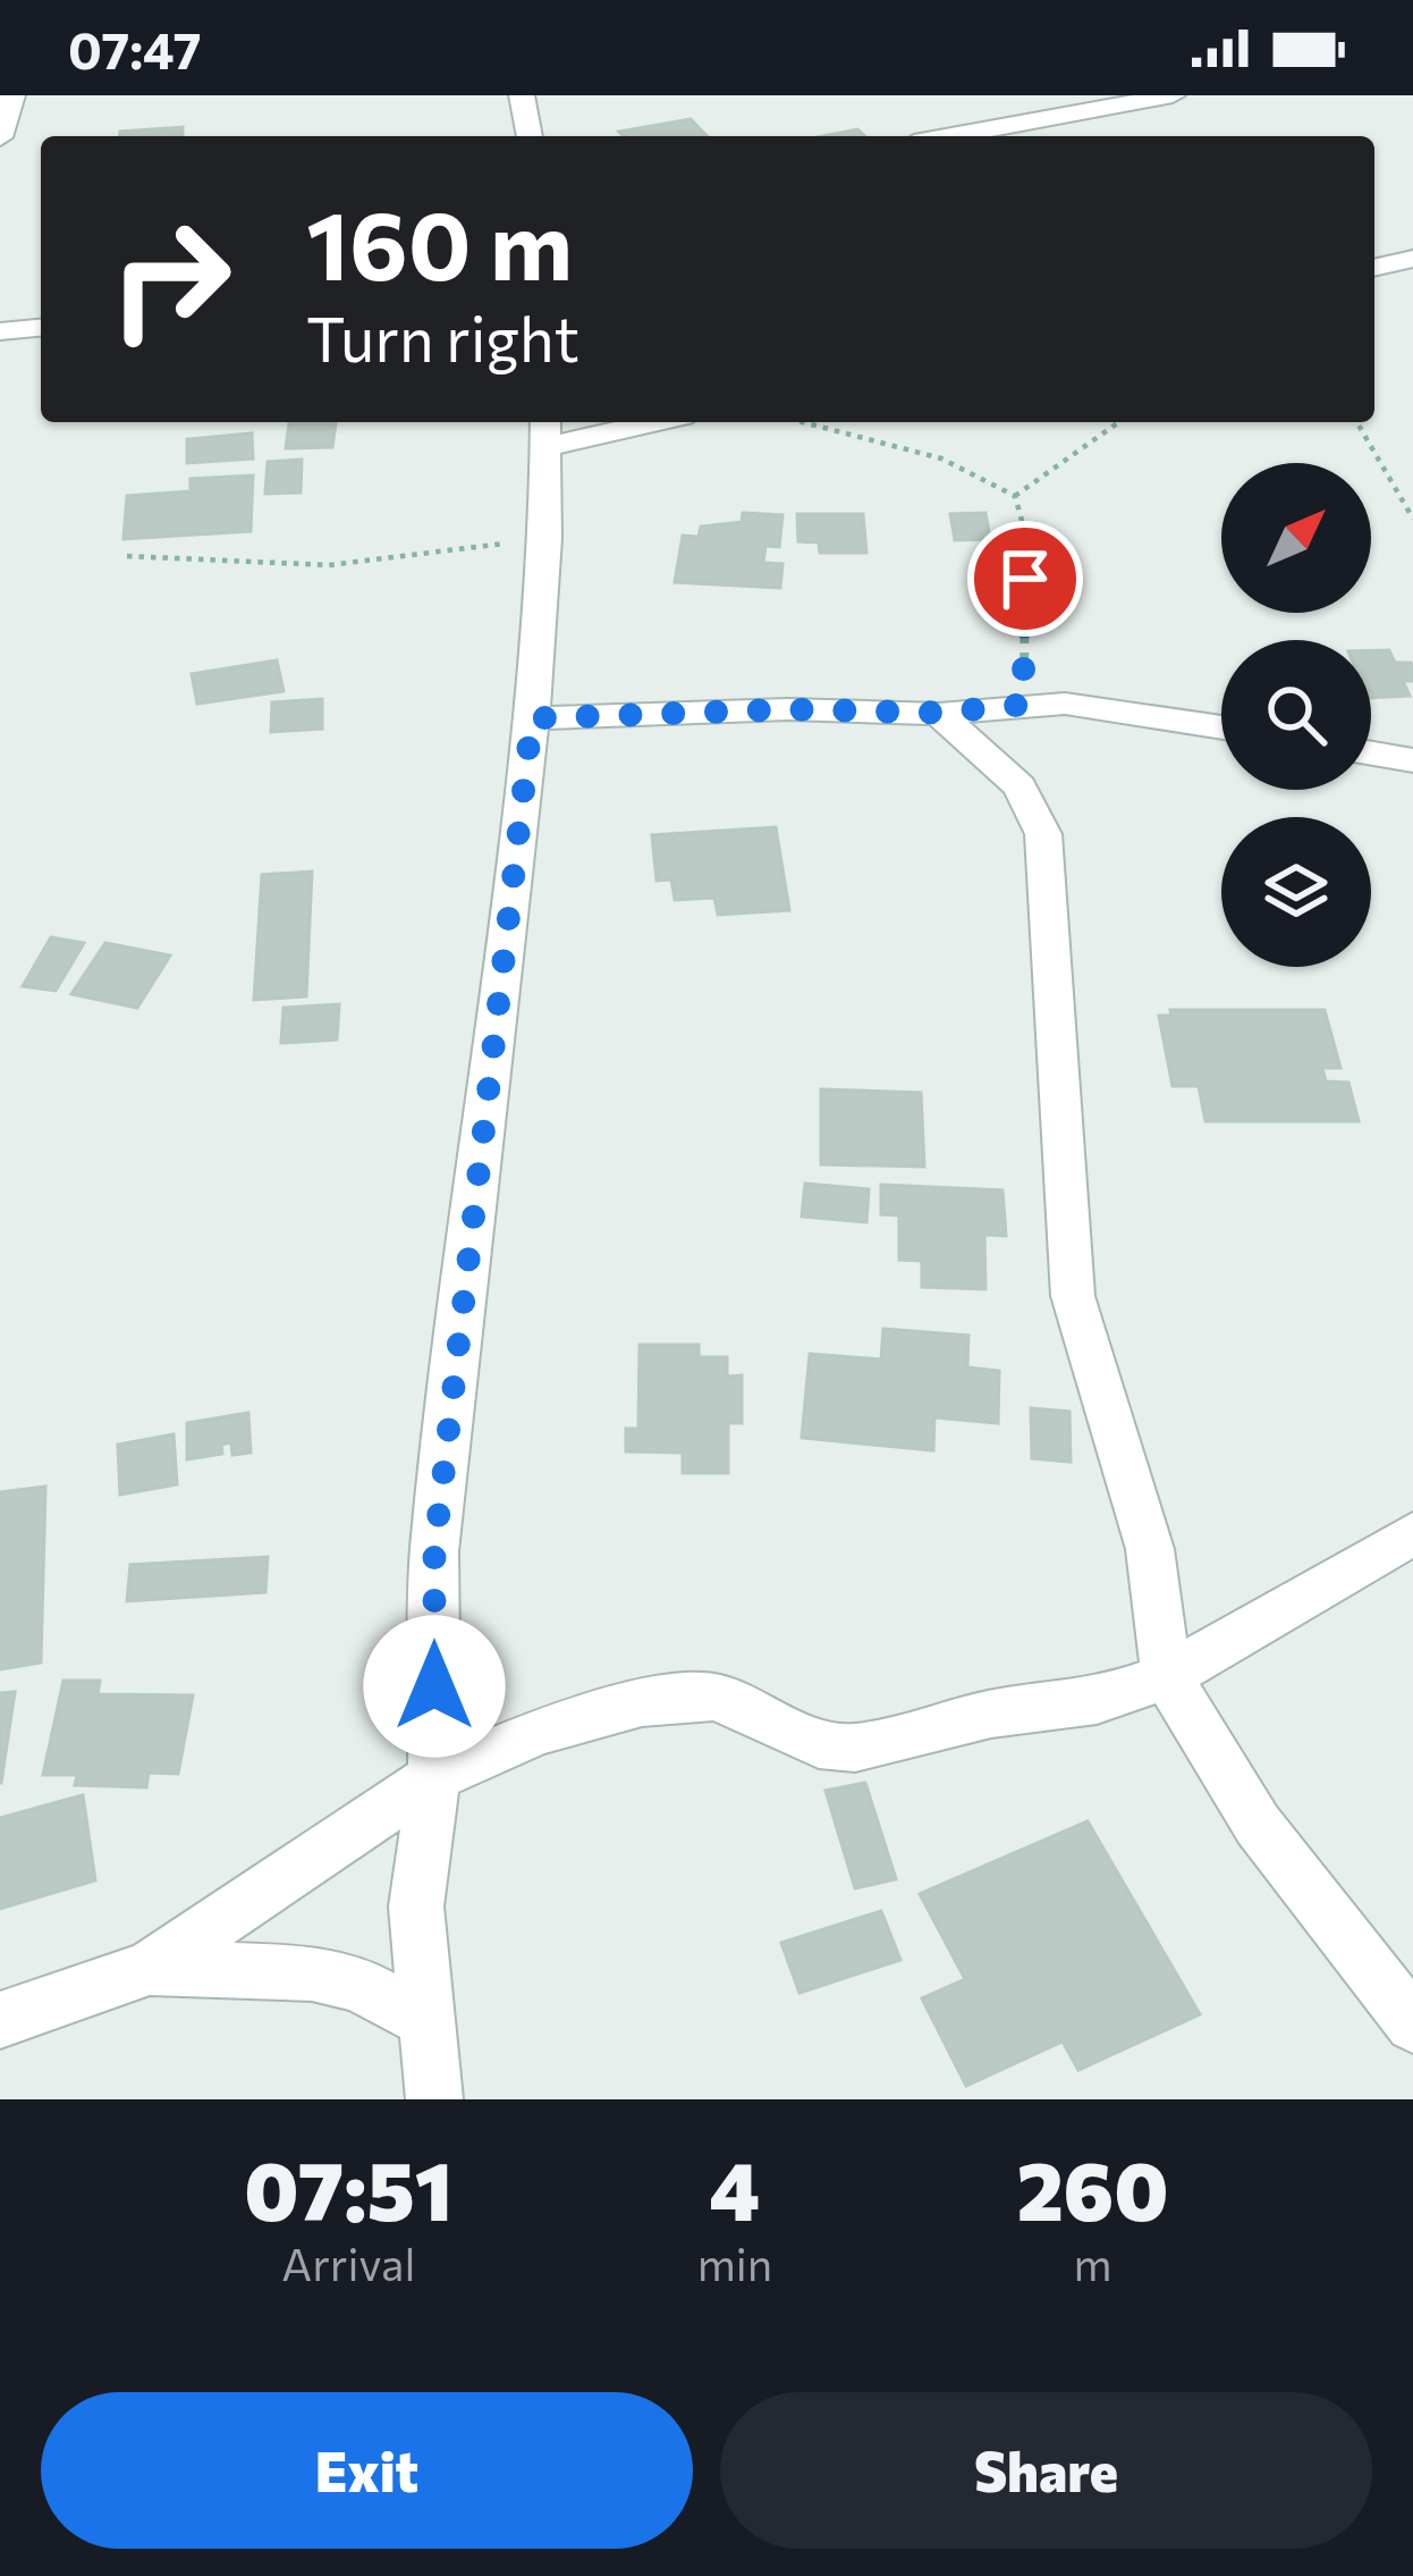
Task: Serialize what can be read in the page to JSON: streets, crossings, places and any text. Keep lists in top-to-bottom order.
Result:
{
  "north": "top right",
  "page": {
    "status": "07:47",
    "turn": ["160 m", "Turn right"],
    "eta": [
      "07:51",
      "Arrival",
      "4",
      "min",
      "260",
      "m"
    ],
    "buttons": ["Exit", "Share"]
  }
}
